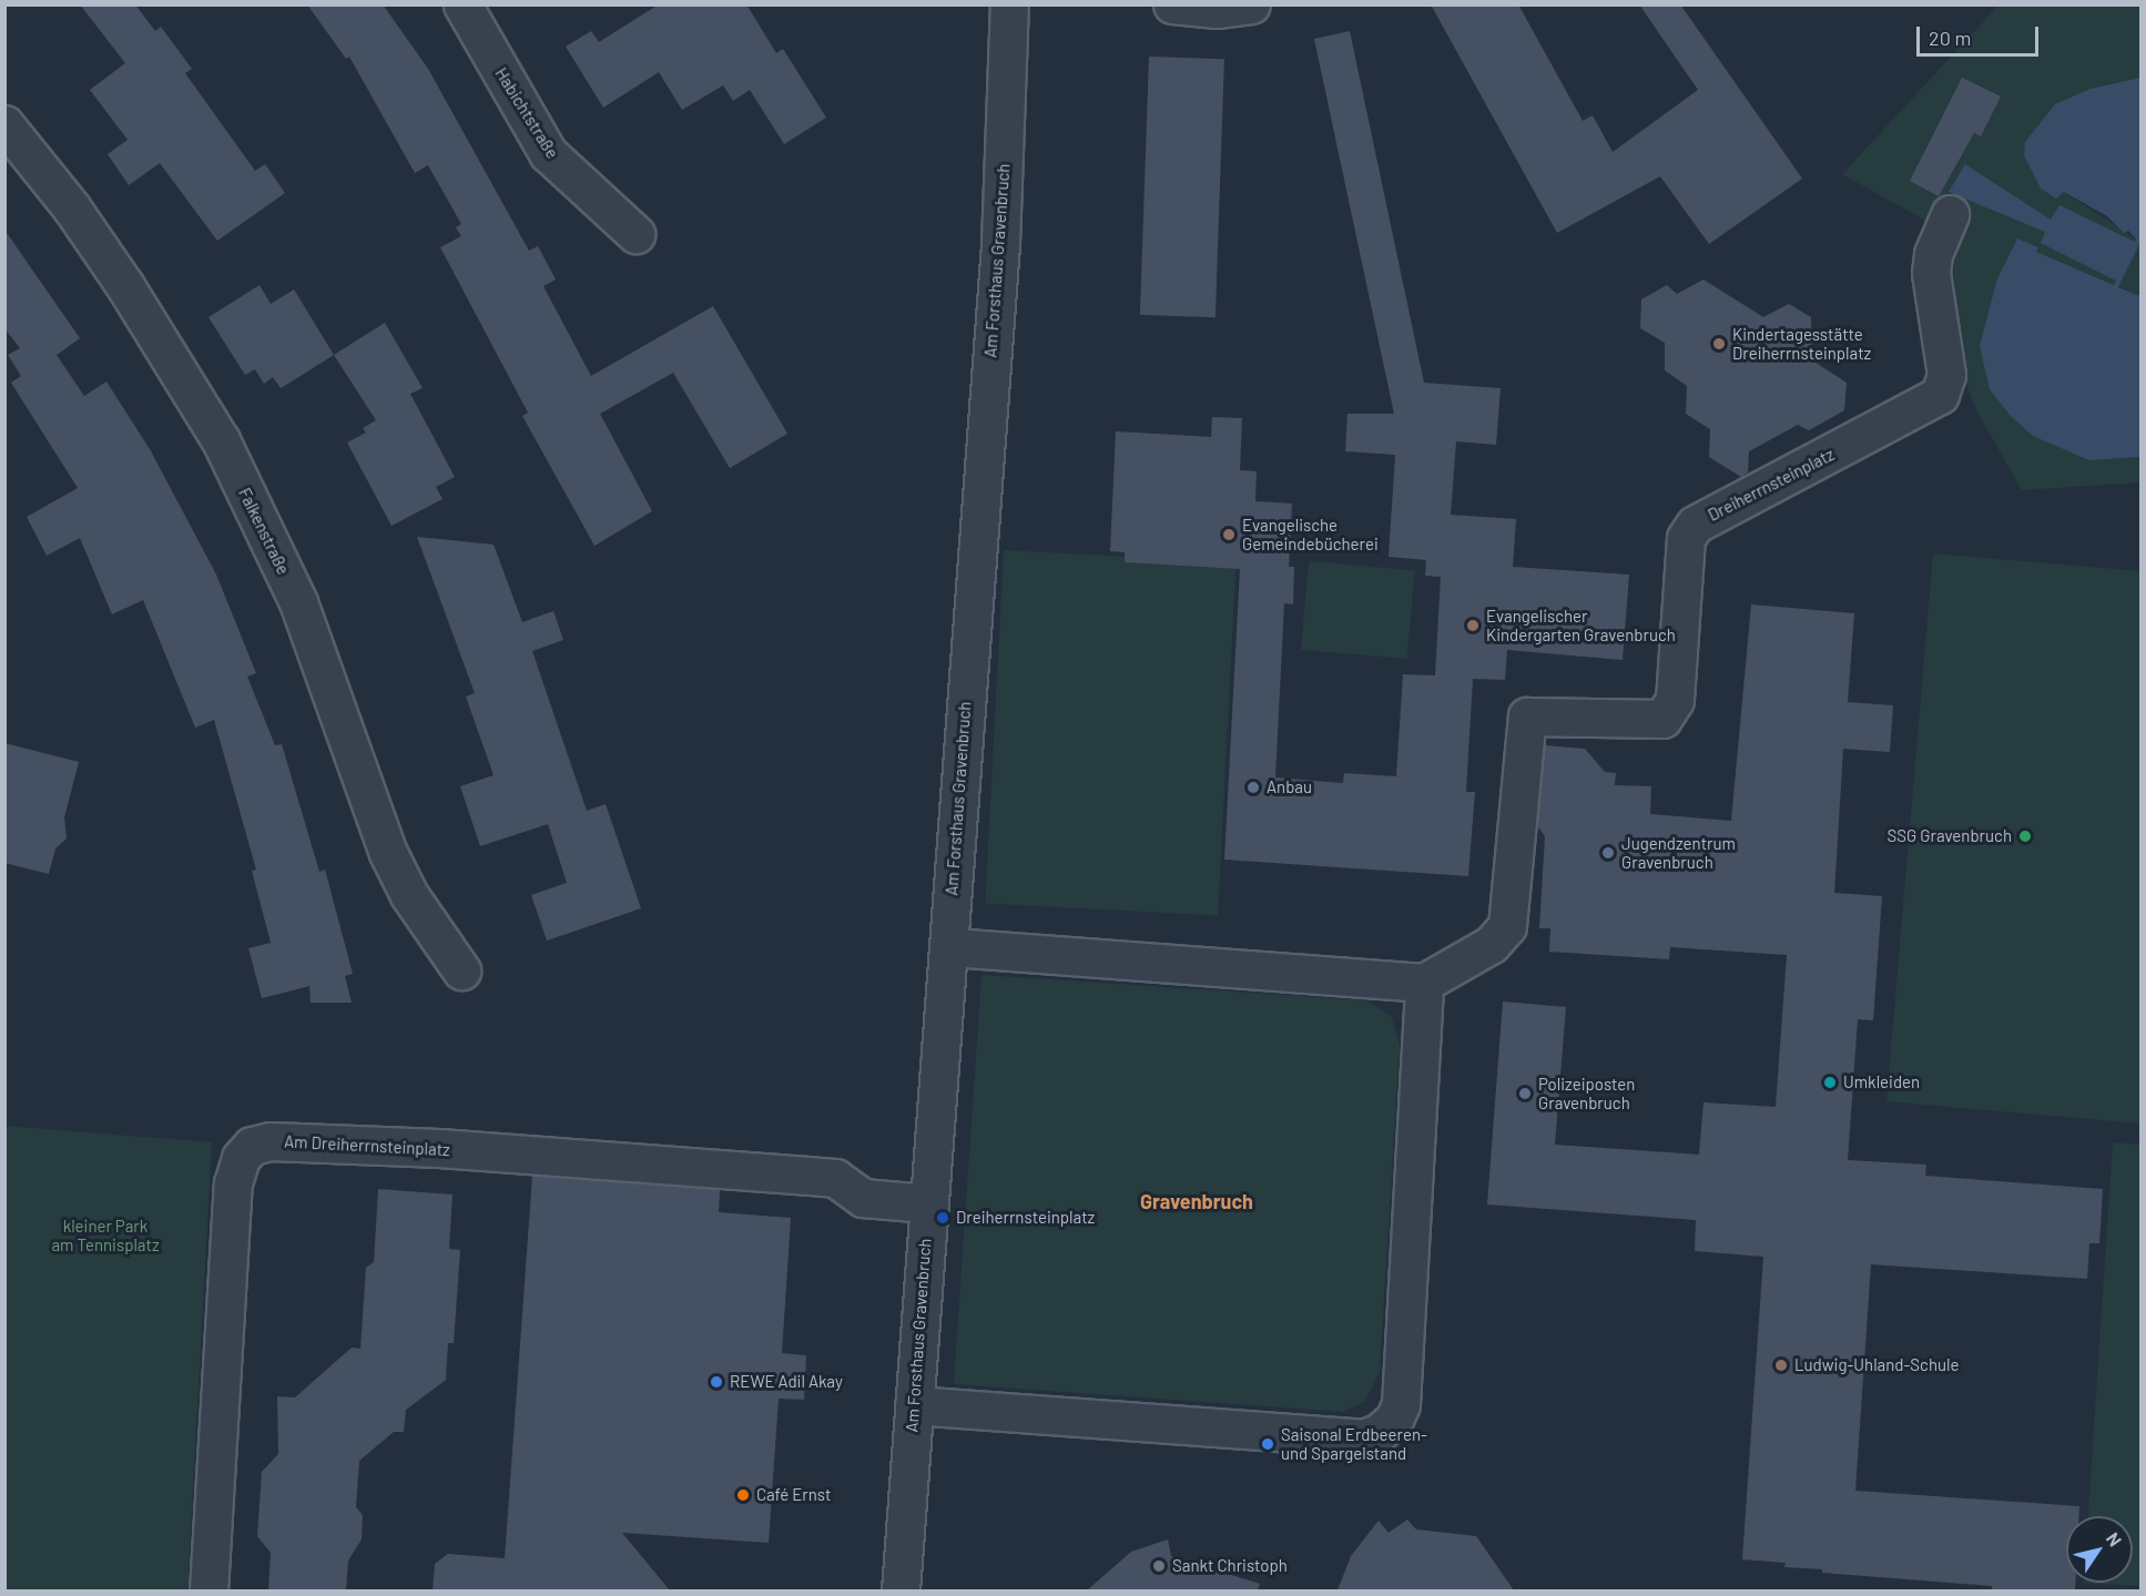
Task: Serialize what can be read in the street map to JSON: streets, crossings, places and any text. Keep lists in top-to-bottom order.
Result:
{
  "streets": {
    "street": [
      "Habichtstraße",
      "Am Forsthaus Gravenbruch",
      "Dreiherrnsteinplatz",
      "Falkenstraße",
      "Am Dreiherrnsteinplatz"
    ]
  },
  "crossings": [
    ["Am Forsthaus Gravenbruch", "Am Dreiherrnsteinplatz"]
  ],
  "districts": ["Gravenbruch"],
  "parks": ["kleiner Park am Tennisplatz"],
  "places": [
    "Kindertagesstätte Dreiherrnsteinplatz",
    "Evangelische Gemeindebücherei",
    "Evangelischer Kindergarten Gravenbruch",
    "Anbau",
    "SSG Gravenbruch",
    "Jugendzentrum Gravenbruch",
    "Umkleiden",
    "Polizeiposten Gravenbruch",
    "Dreiherrnsteinplatz",
    "Ludwig-Uhland-Schule",
    "REWE Adil Akay",
    "Saisonal Erdbeeren- und Spargelstand",
    "Café Ernst",
    "Sankt Christoph"
  ],
  "scale_bar": "20 m",
  "north": "top right"
}
